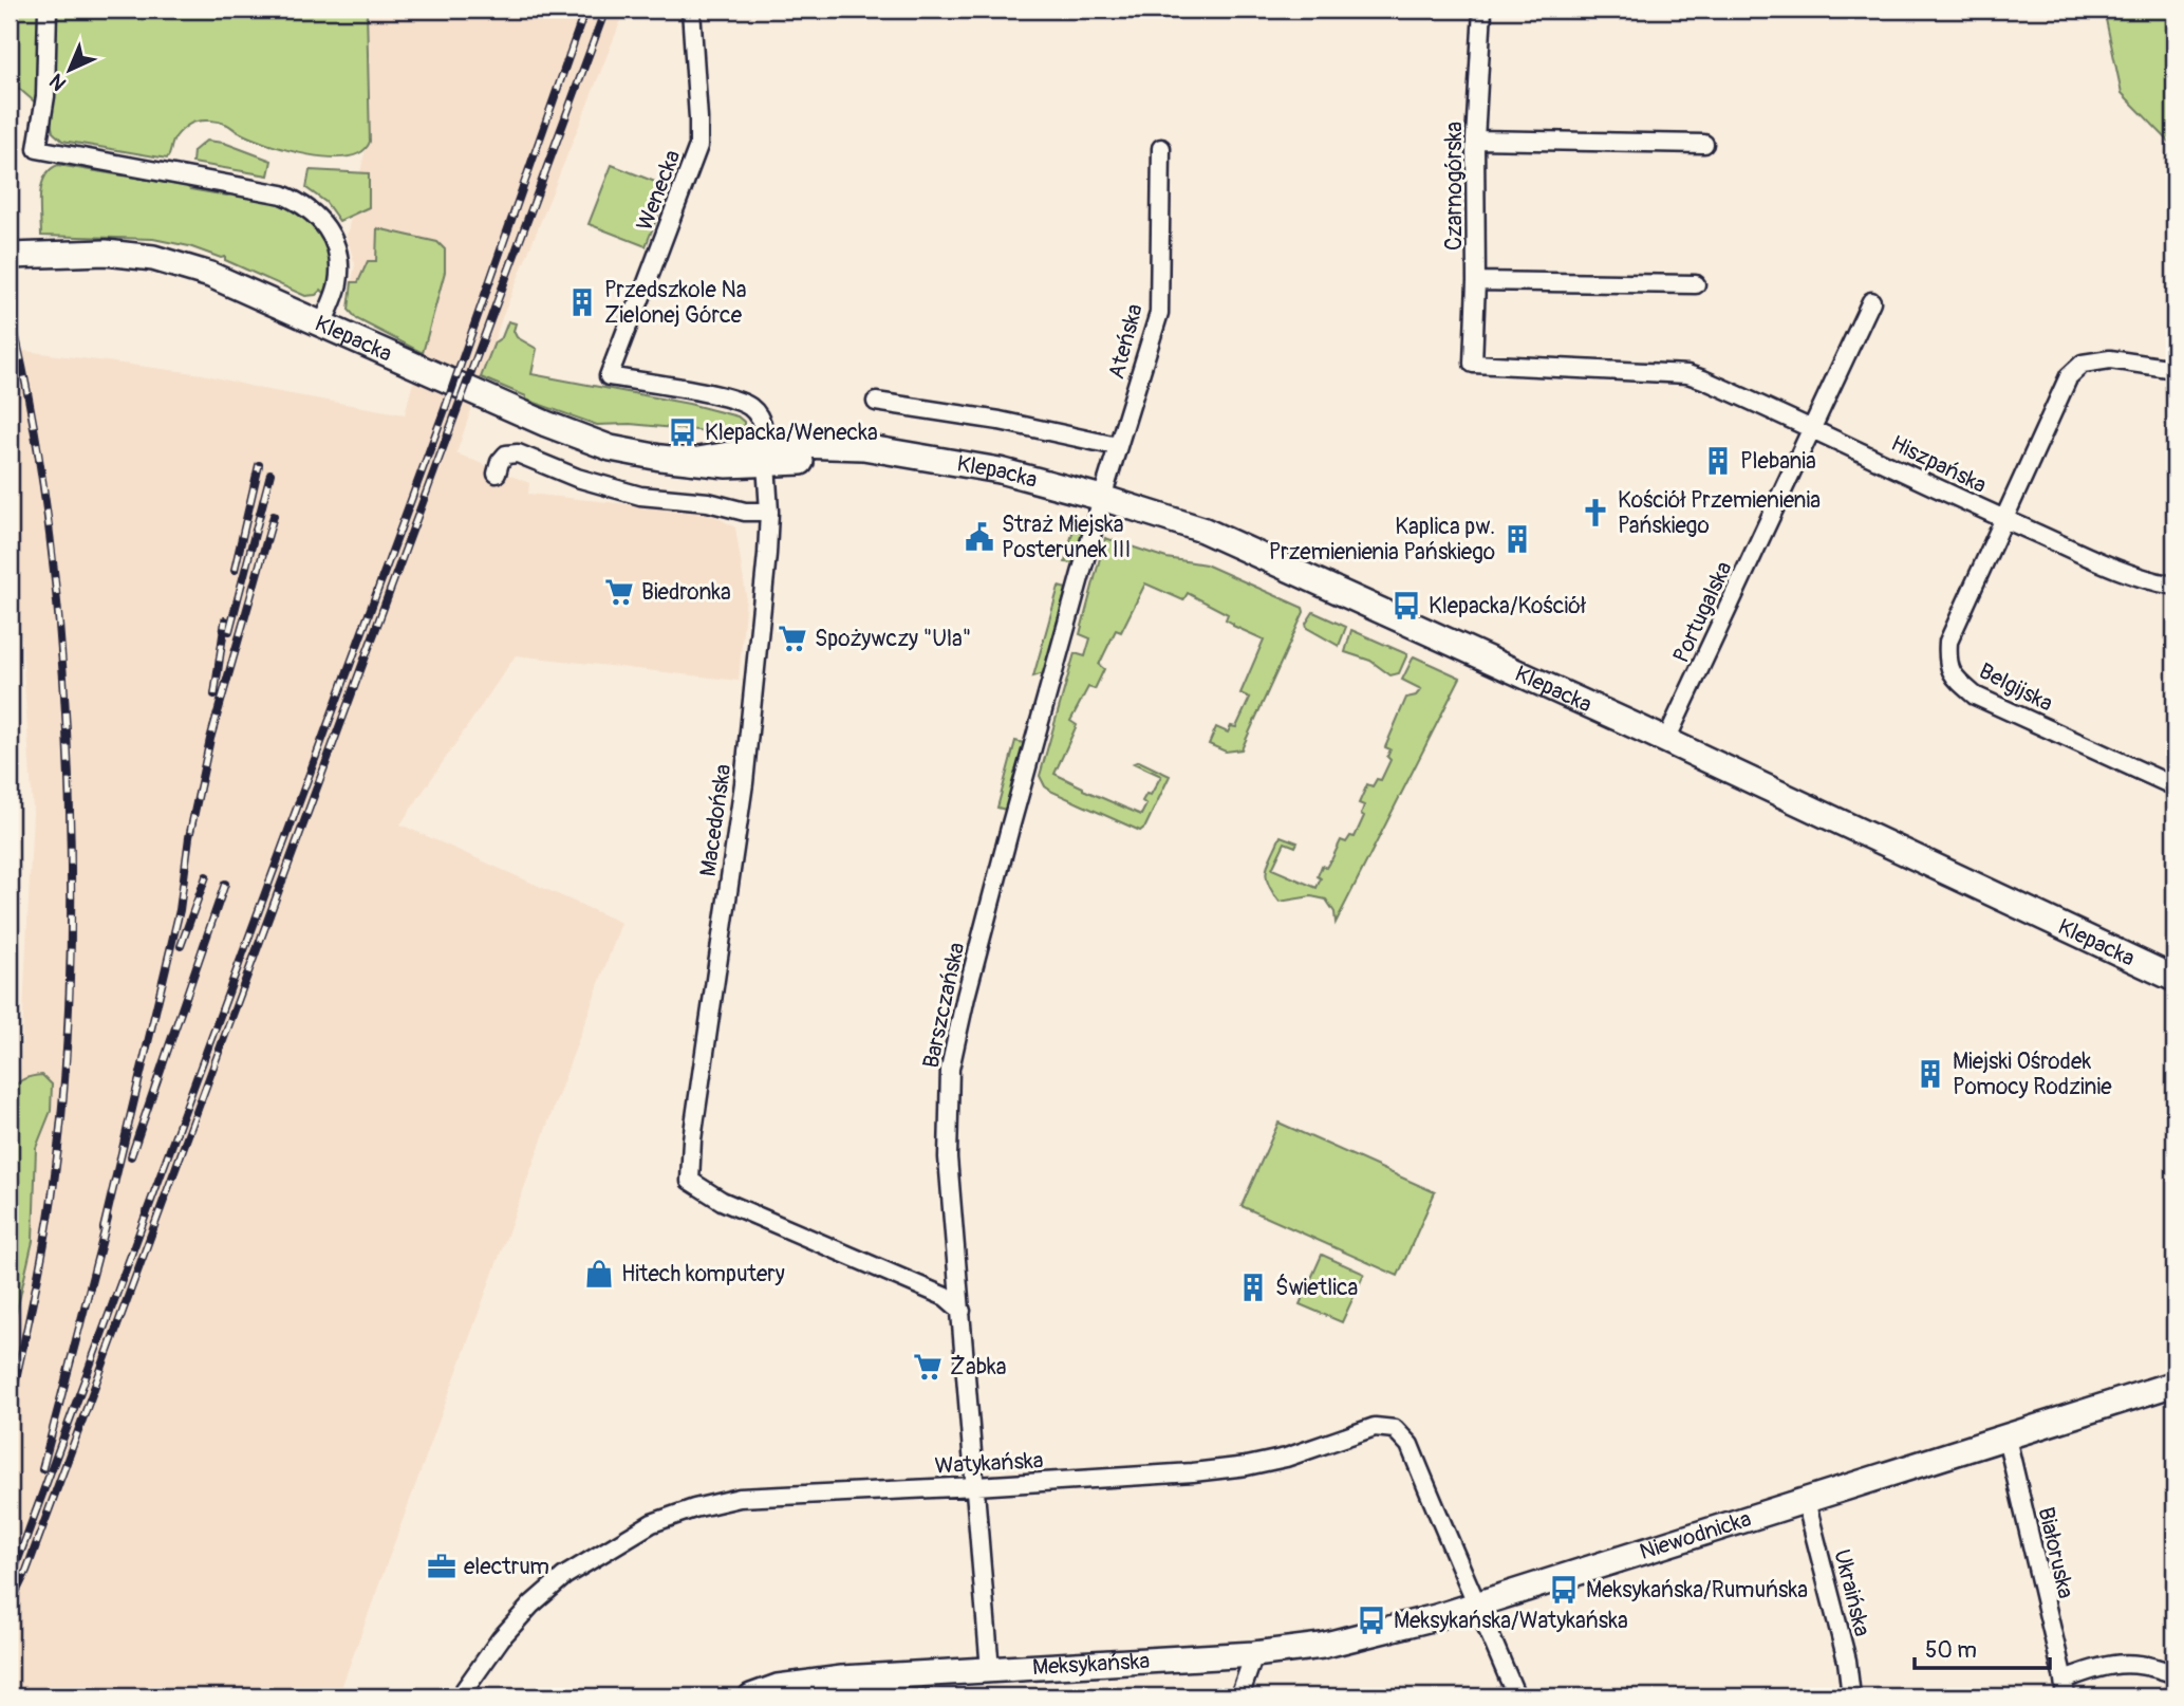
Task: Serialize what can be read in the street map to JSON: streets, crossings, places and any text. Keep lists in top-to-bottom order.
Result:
{
  "streets": {
    "street": [
      "Czarnogórska",
      "Wenecka",
      "Klepacka",
      "Ateńska",
      "Hiszpańska",
      "Portugalska",
      "Belgijska",
      "Macedońska",
      "Barszczańska",
      "Watykańska",
      "Niewodnicka",
      "Białoruska",
      "Ukraińska",
      "Meksykańska"
    ]
  },
  "crossings": [
    ["Czarnogórska", "Hiszpańska"],
    ["Wenecka", "Macedońska"],
    ["Klepacka", "Ateńska"],
    ["Klepacka", "Portugalska"],
    ["Klepacka", "Macedońska"],
    ["Klepacka", "Barszczańska"],
    ["Ateńska", "Barszczańska"],
    ["Hiszpańska", "Portugalska"],
    ["Hiszpańska", "Belgijska"],
    ["Macedońska", "Barszczańska"],
    ["Barszczańska", "Watykańska"],
    ["Barszczańska", "Meksykańska"],
    ["Watykańska", "Niewodnicka"],
    ["Niewodnicka", "Białoruska"],
    ["Niewodnicka", "Ukraińska"],
    ["Niewodnicka", "Meksykańska"]
  ],
  "places": {
    "building": [
      "Przedszkole Na Zielonej Górce",
      "Plebania",
      "Kaplica pw. Przemienienia Pańskiego",
      "Miejski Ośrodek Pomocy Rodzinie",
      "Świetlica"
    ],
    "bus stop": [
      "Klepacka/Wenecka",
      "Klepacka/Kościół",
      "Meksykańska/Rumuńska",
      "Meksykańska/Watykańska"
    ],
    "church": ["Kościół Przemienienia Pańskiego"],
    "public building": ["Straż Miejska Posterunek III"],
    "supermarket": ["Biedronka", "Spożywczy \"Ula\"", "Żabka"],
    "shop": ["Hitech komputery"],
    "office": ["electrum"]
  },
  "scale_bar": "50 m",
  "north": "bottom left"
}
